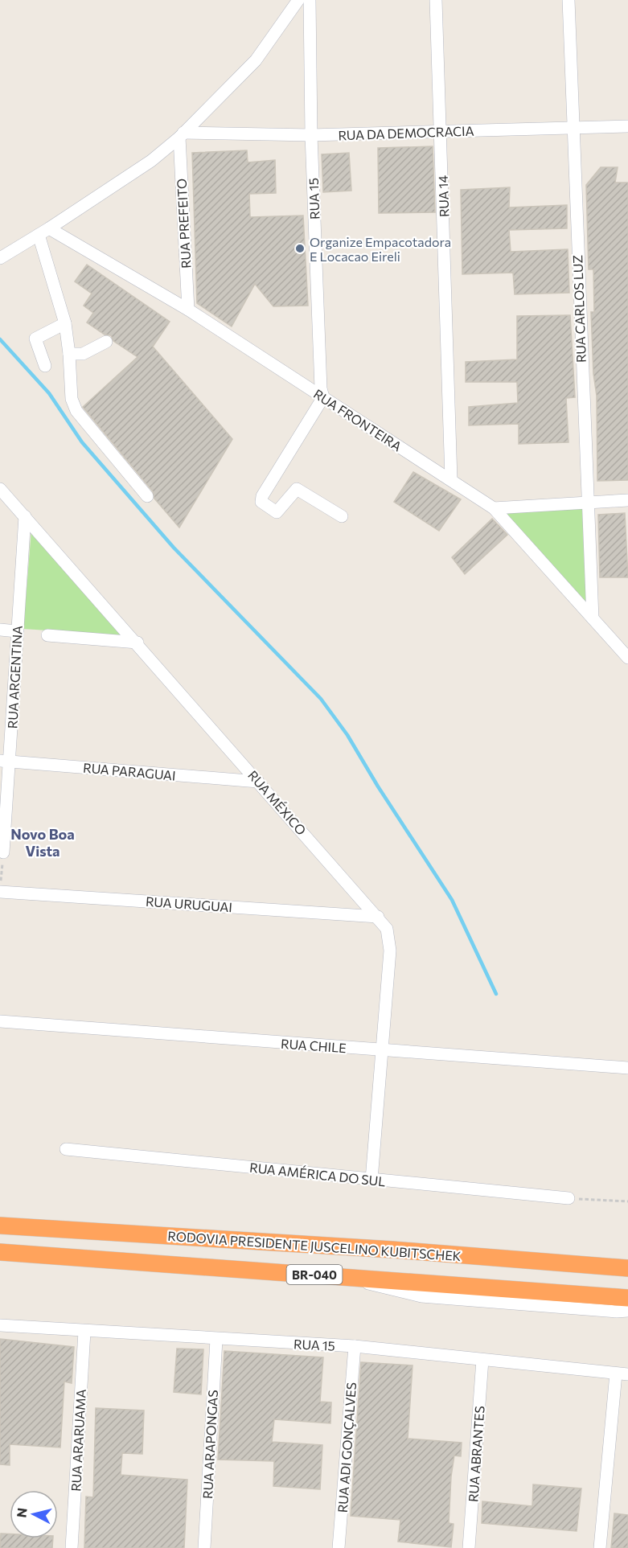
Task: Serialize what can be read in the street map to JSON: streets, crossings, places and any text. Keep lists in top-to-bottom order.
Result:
{
  "streets": {
    "highway": ["RODOVIA PRESIDENTE JUSCELINO KUBITSCHEK", "BR-040"],
    "street": [
      "RUA DA DEMOCRACIA",
      "RUA 14",
      "RUA 15",
      "RUA PREFEITO",
      "RUA CARLOS LUZ",
      "RUA FRONTEIRA",
      "RUA ARGENTINA",
      "RUA PARAGUAI",
      "RUA MÉXICO",
      "RUA URUGUAI",
      "RUA CHILE",
      "RUA AMÉRICA DO SUL",
      "RUA ARARUAMA",
      "RUA ARAPONGAS",
      "RUA ADI GONÇALVES",
      "RUA ABRANTES"
    ]
  },
  "crossings": [
    ["RUA DA DEMOCRACIA", "RUA 14"],
    ["RUA DA DEMOCRACIA", "RUA 15"],
    ["RUA DA DEMOCRACIA", "RUA PREFEITO"],
    ["RUA DA DEMOCRACIA", "RUA CARLOS LUZ"],
    ["RUA 14", "RUA FRONTEIRA"],
    ["RUA 15", "RUA FRONTEIRA"],
    ["RUA 15", "RUA ARARUAMA"],
    ["RUA 15", "RUA ARAPONGAS"],
    ["RUA 15", "RUA ADI GONÇALVES"],
    ["RUA 15", "RUA ABRANTES"],
    ["RUA PREFEITO", "RUA FRONTEIRA"],
    ["RUA CARLOS LUZ", "RUA FRONTEIRA"],
    ["RUA ARGENTINA", "RUA PARAGUAI"],
    ["RUA ARGENTINA", "RUA MÉXICO"],
    ["RUA PARAGUAI", "RUA MÉXICO"],
    ["RUA MÉXICO", "RUA URUGUAI"],
    ["RUA MÉXICO", "RUA CHILE"],
    ["RUA MÉXICO", "RUA AMÉRICA DO SUL"]
  ],
  "districts": ["Novo Boa Vista"],
  "places": ["Organize Empacotadora E Locacao Eireli"],
  "north": "left"
}
